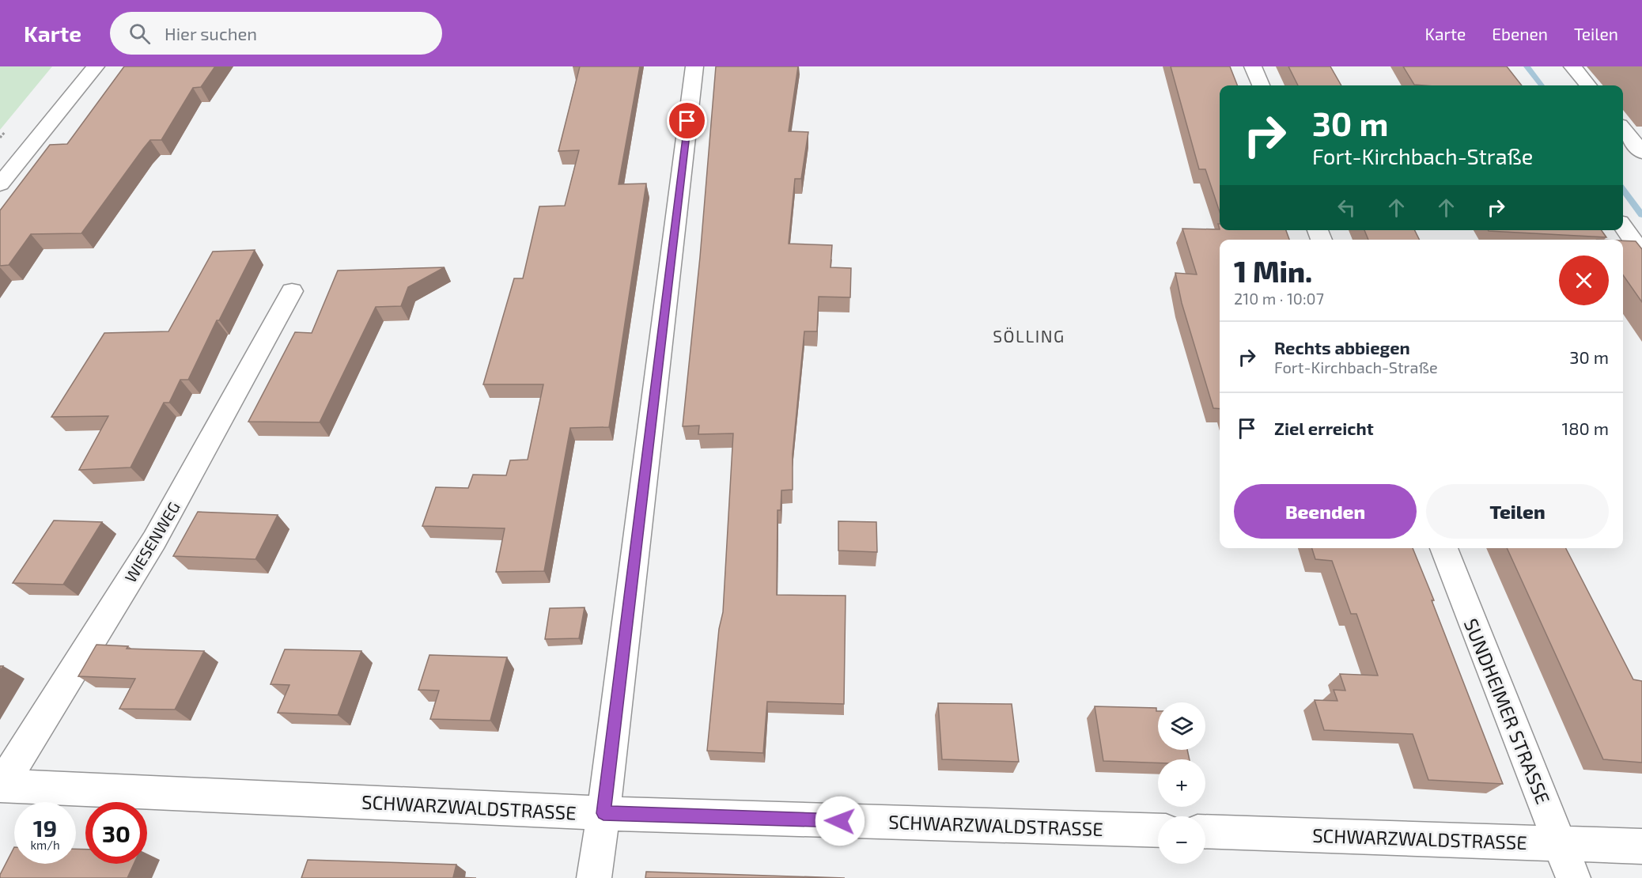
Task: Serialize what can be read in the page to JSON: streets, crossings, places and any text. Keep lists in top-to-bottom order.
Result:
{
  "streets": {
    "street": ["WIESENWEG", "SUNDHEIMER STRASSE", "SCHWARZWALDSTRASSE"]
  },
  "crossings": [
    ["WIESENWEG", "SCHWARZWALDSTRASSE"],
    ["SUNDHEIMER STRASSE", "SCHWARZWALDSTRASSE"]
  ],
  "districts": ["SÖLLING"],
  "page": {
    "header": "Karte",
    "search": "Hier suchen",
    "nav": ["Karte", "Ebenen", "Teilen"],
    "turn": ["30 m", "Fort-Kirchbach-Straße"],
    "heading": ["1 Min.", "210 m · 10:07"],
    "list": [
      {
        "name": "Rechts abbiegen",
        "note": "Fort-Kirchbach-Straße",
        "value": "30 m"
      },
      {
        "name": "Ziel erreicht",
        "value": "180 m"
      }
    ],
    "buttons": ["Beenden", "Teilen"],
    "map_buttons": ["+", "−"],
    "speed": "19 km/h",
    "limit": "30"
  }
}
